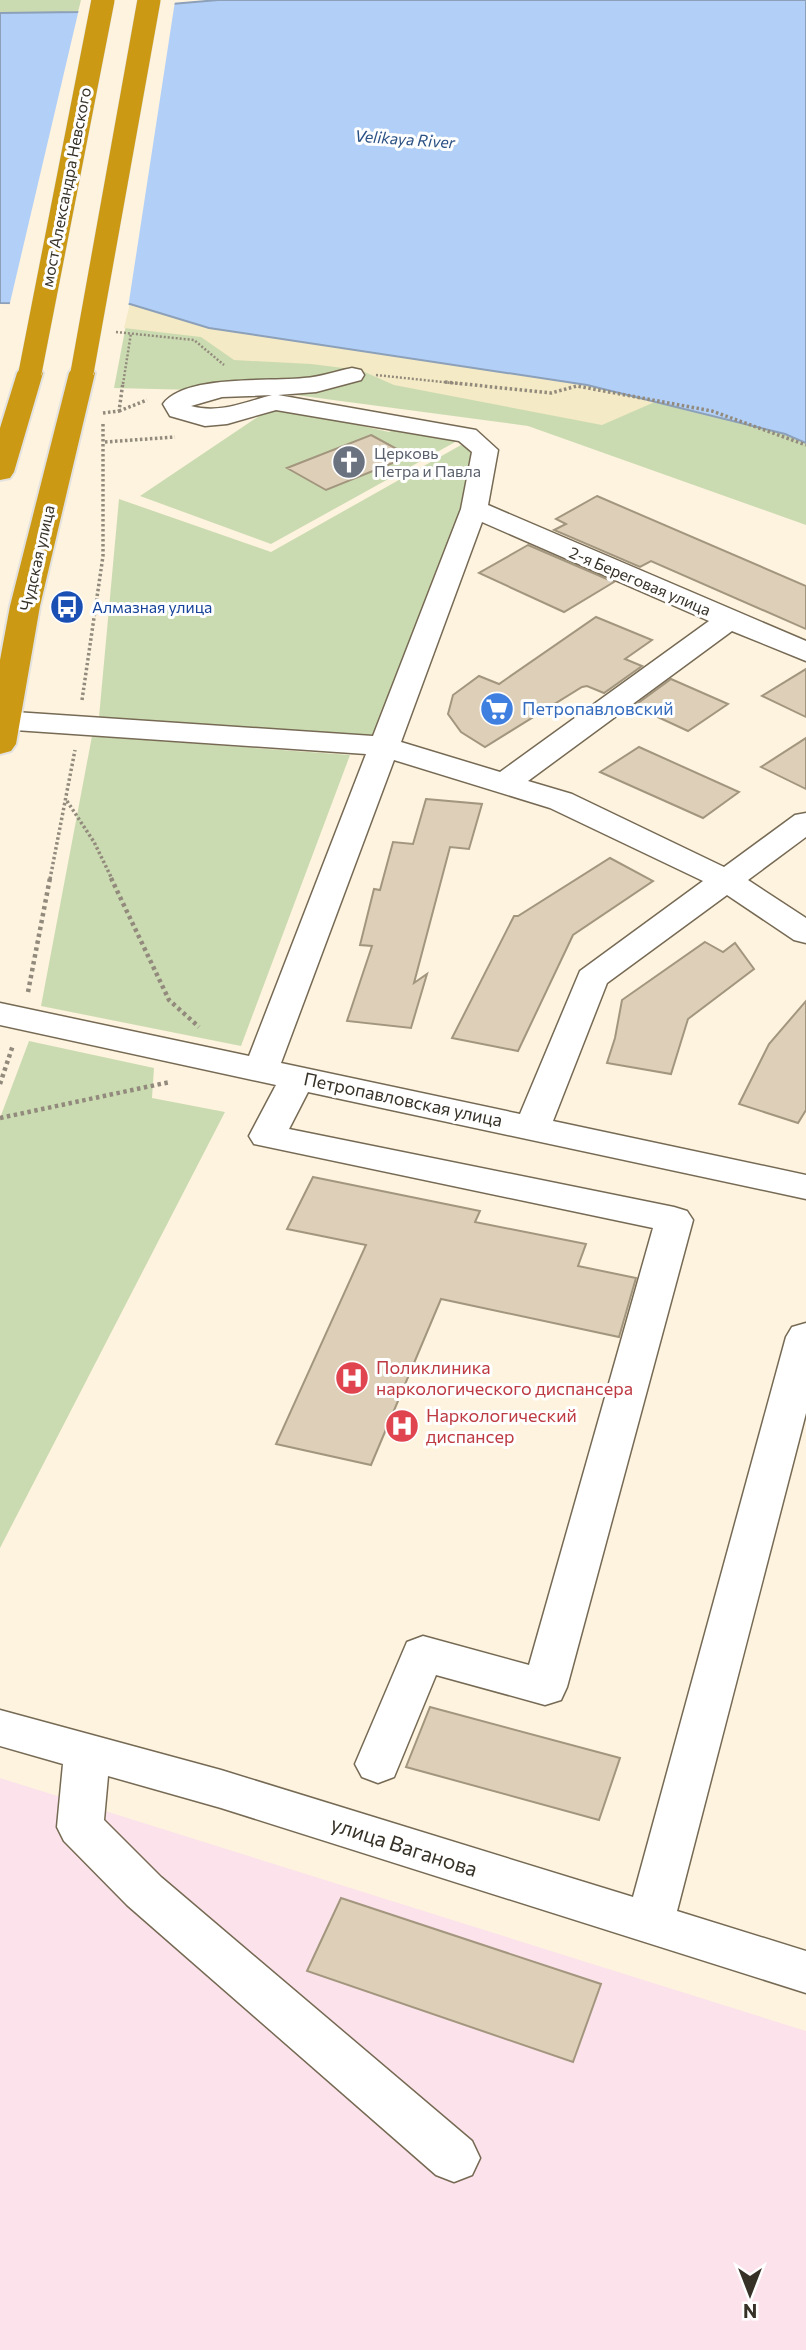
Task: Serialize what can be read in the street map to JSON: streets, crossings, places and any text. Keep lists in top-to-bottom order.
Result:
{
  "streets": {
    "highway": ["мост Александра Невского", "Чудская улица"],
    "street": ["2-я Береговая улица", "Петропавловская улица", "улица Ваганова"]
  },
  "water": ["Velikaya River"],
  "places": {
    "church": ["Церковь Петра и Павла"],
    "bus stop": ["Алмазная улица"],
    "supermarket": ["Петропавловский"],
    "hospital": ["Поликлиника наркологического диспансера", "Наркологический диспансер"]
  },
  "north": "bottom"
}
